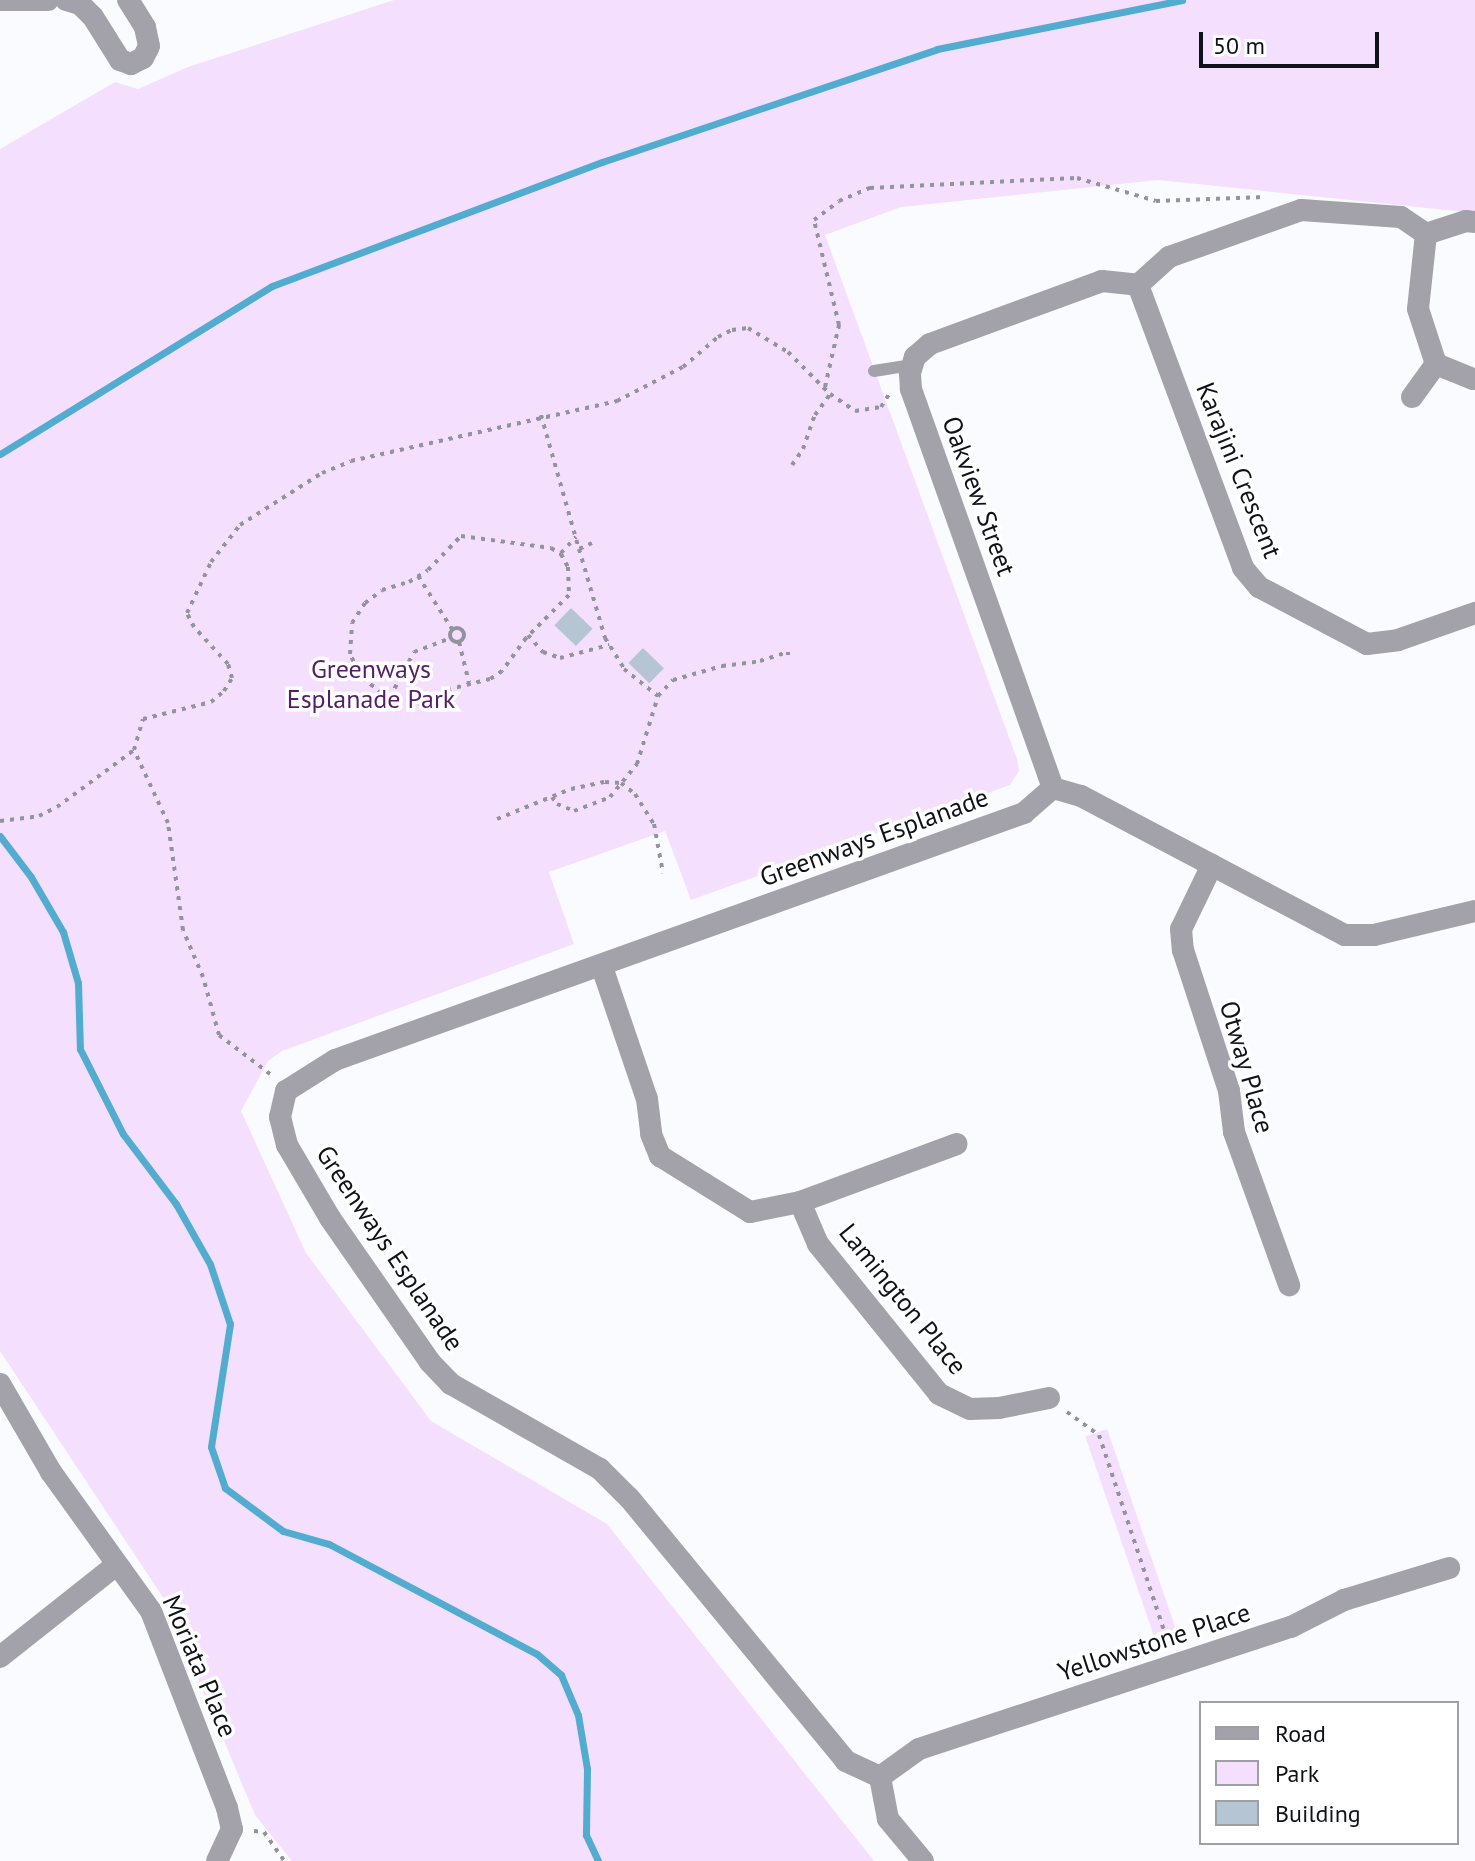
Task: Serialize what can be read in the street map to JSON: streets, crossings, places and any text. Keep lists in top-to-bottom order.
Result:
{
  "streets": {
    "street": [
      "Karajini Crescent",
      "Oakview Street",
      "Greenways Esplanade",
      "Otway Place",
      "Lamington Place",
      "Yellowstone Place",
      "Moriata Place"
    ]
  },
  "crossings": [
    ["Oakview Street", "Greenways Esplanade"],
    ["Greenways Esplanade", "Yellowstone Place"]
  ],
  "parks": ["Greenways Esplanade Park"],
  "legend": ["Road", "Park", "Building"],
  "scale_bar": "50 m"
}
